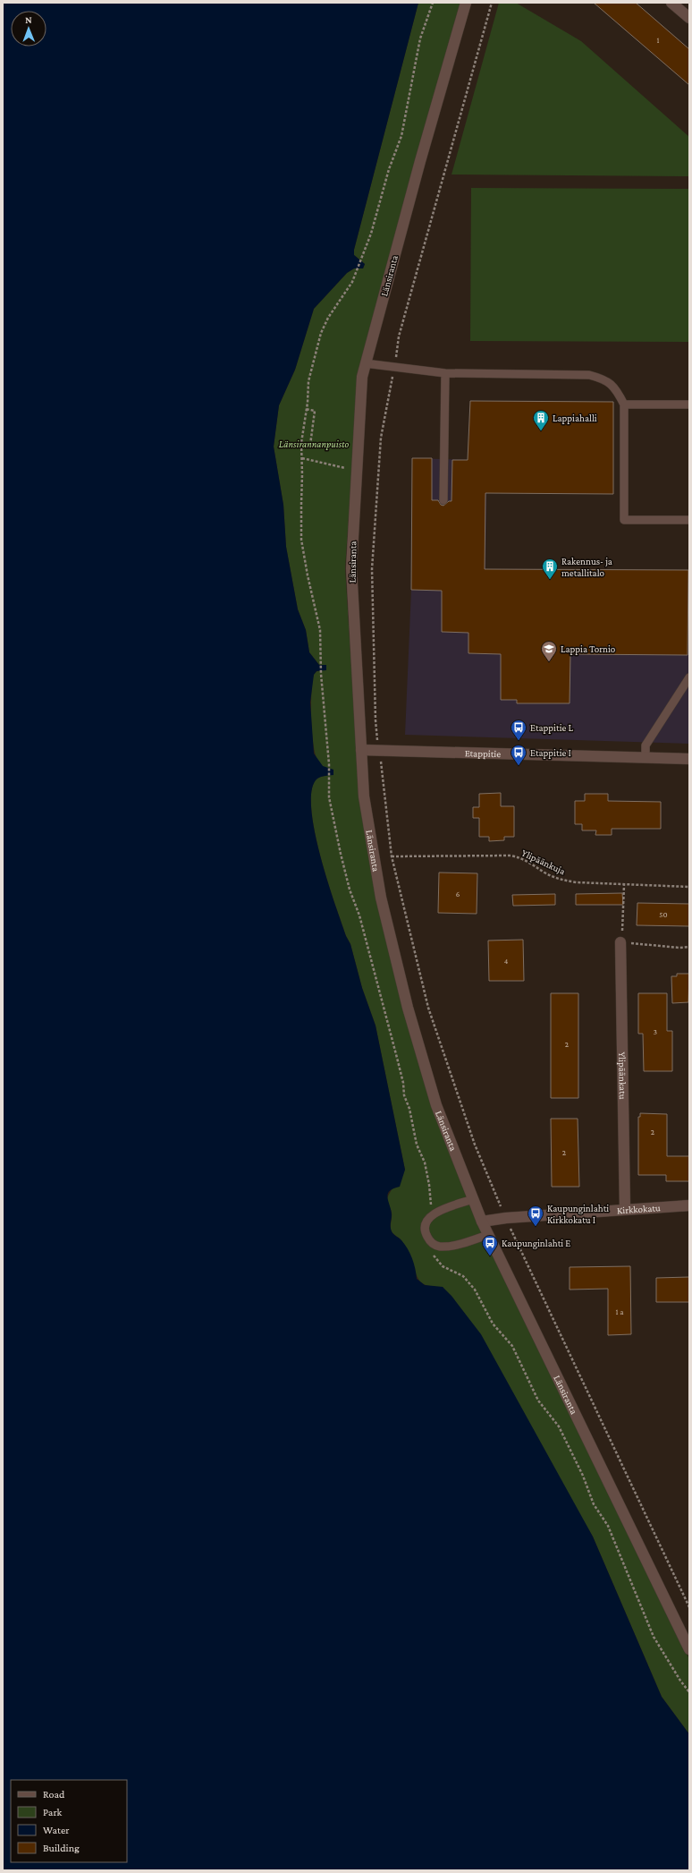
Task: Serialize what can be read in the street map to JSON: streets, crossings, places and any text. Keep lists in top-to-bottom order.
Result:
{
  "streets": {
    "street": [
      "Länsiranta",
      "Etappitie",
      "Ylipäänkatu",
      "Kirkkokatu"
    ],
    "path": ["Ylipäänkuja"]
  },
  "crossings": [
    ["Länsiranta", "Etappitie"],
    ["Länsiranta", "Kirkkokatu"],
    ["Ylipäänkatu", "Kirkkokatu"]
  ],
  "parks": ["Länsirannanpuisto"],
  "places": {
    "building": ["Lappiahalli", "Rakennus- ja metallitalo"],
    "school or university": ["Lappia Tornio"],
    "bus stop": [
      "Etappitie L",
      "Etappitie I",
      "Kaupunginlahti Kirkkokatu I",
      "Kaupunginlahti E"
    ]
  },
  "house_numbers": [
    "1",
    "6",
    "50",
    "4",
    "3",
    "2",
    "2",
    "2",
    "1 a"
  ],
  "legend": [
    "Road",
    "Park",
    "Water",
    "Building"
  ],
  "north": "top"
}
